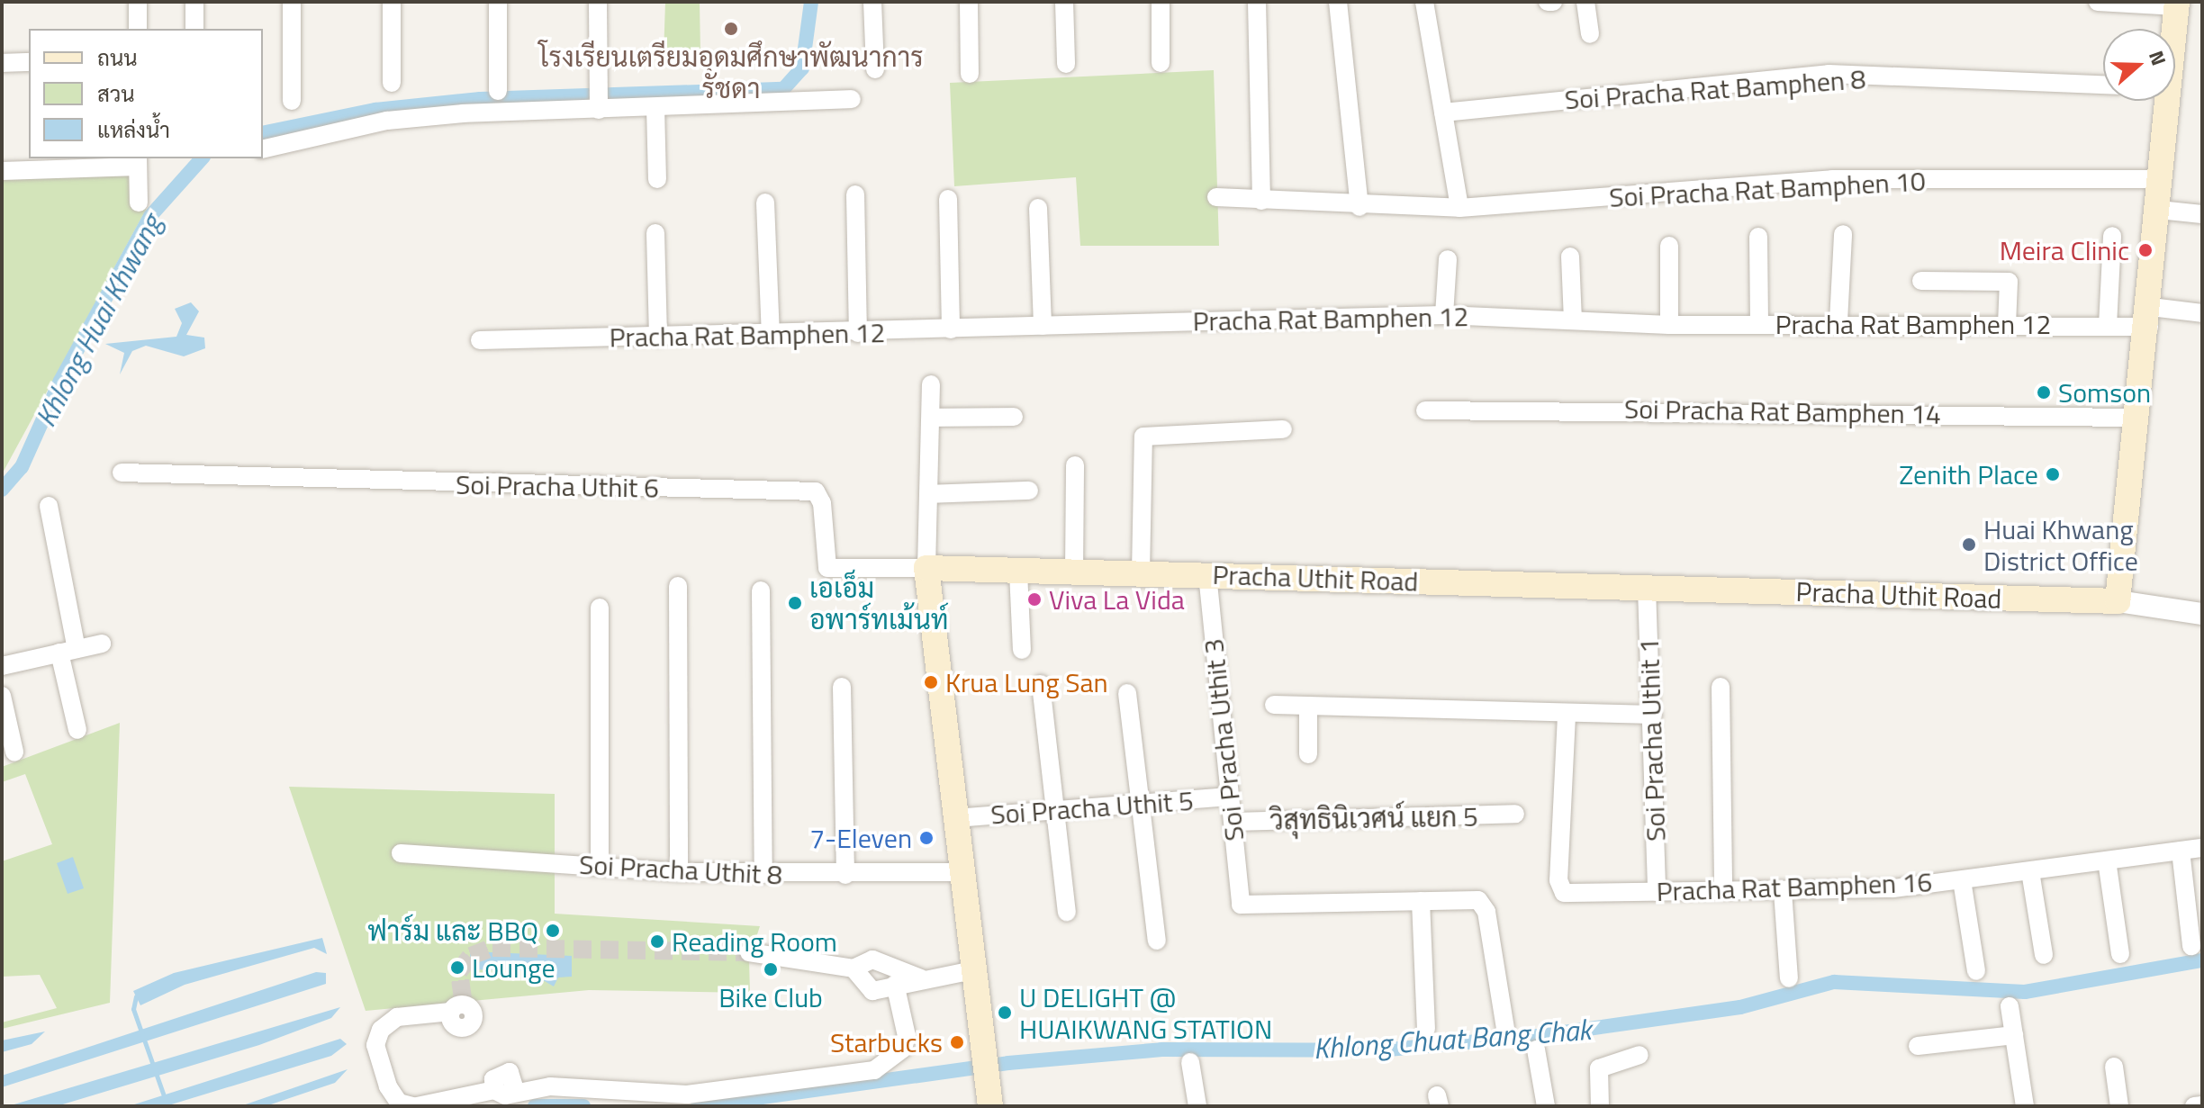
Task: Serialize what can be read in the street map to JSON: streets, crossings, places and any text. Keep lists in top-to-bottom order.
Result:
{
  "streets": {
    "main road": ["Pracha Uthit Road"],
    "street": [
      "Soi Pracha Rat Bamphen 8",
      "Soi Pracha Rat Bamphen 10",
      "Pracha Rat Bamphen 12",
      "Soi Pracha Rat Bamphen 14",
      "Soi Pracha Uthit 6",
      "Soi Pracha Uthit 3",
      "Soi Pracha Uthit 1",
      "Soi Pracha Uthit 5",
      "วิสุทธินิเวศน์ แยก 5",
      "Soi Pracha Uthit 8",
      "Pracha Rat Bamphen 16"
    ]
  },
  "crossings": [
    ["Soi Pracha Uthit 6", "Pracha Uthit Road"],
    ["Pracha Uthit Road", "Soi Pracha Uthit 3"],
    ["Pracha Uthit Road", "Soi Pracha Uthit 1"],
    ["Soi Pracha Uthit 3", "Soi Pracha Uthit 5"],
    ["Soi Pracha Uthit 3", "วิสุทธินิเวศน์ แยก 5"],
    ["Soi Pracha Uthit 1", "Pracha Rat Bamphen 16"]
  ],
  "water": ["Khlong Huai Khwang", "Khlong Chuat Bang Chak"],
  "places": [
    "โรงเรียนเตรียมอุดมศึกษาพัฒนาการ รัชดา",
    "Meira Clinic",
    "Somson",
    "Zenith Place",
    "Huai Khwang District Office",
    "Viva La Vida",
    "เอเอ็ม อพาร์ทเม้นท์",
    "Krua Lung San",
    "7-Eleven",
    "ฟาร์ม และ BBQ",
    "Reading Room",
    "Lounge",
    "Bike Club",
    "U DELIGHT @ HUAIKWANG STATION",
    "Starbucks"
  ],
  "legend": ["ถนน", "สวน", "แหล่งน้ำ"],
  "north": "right"
}
